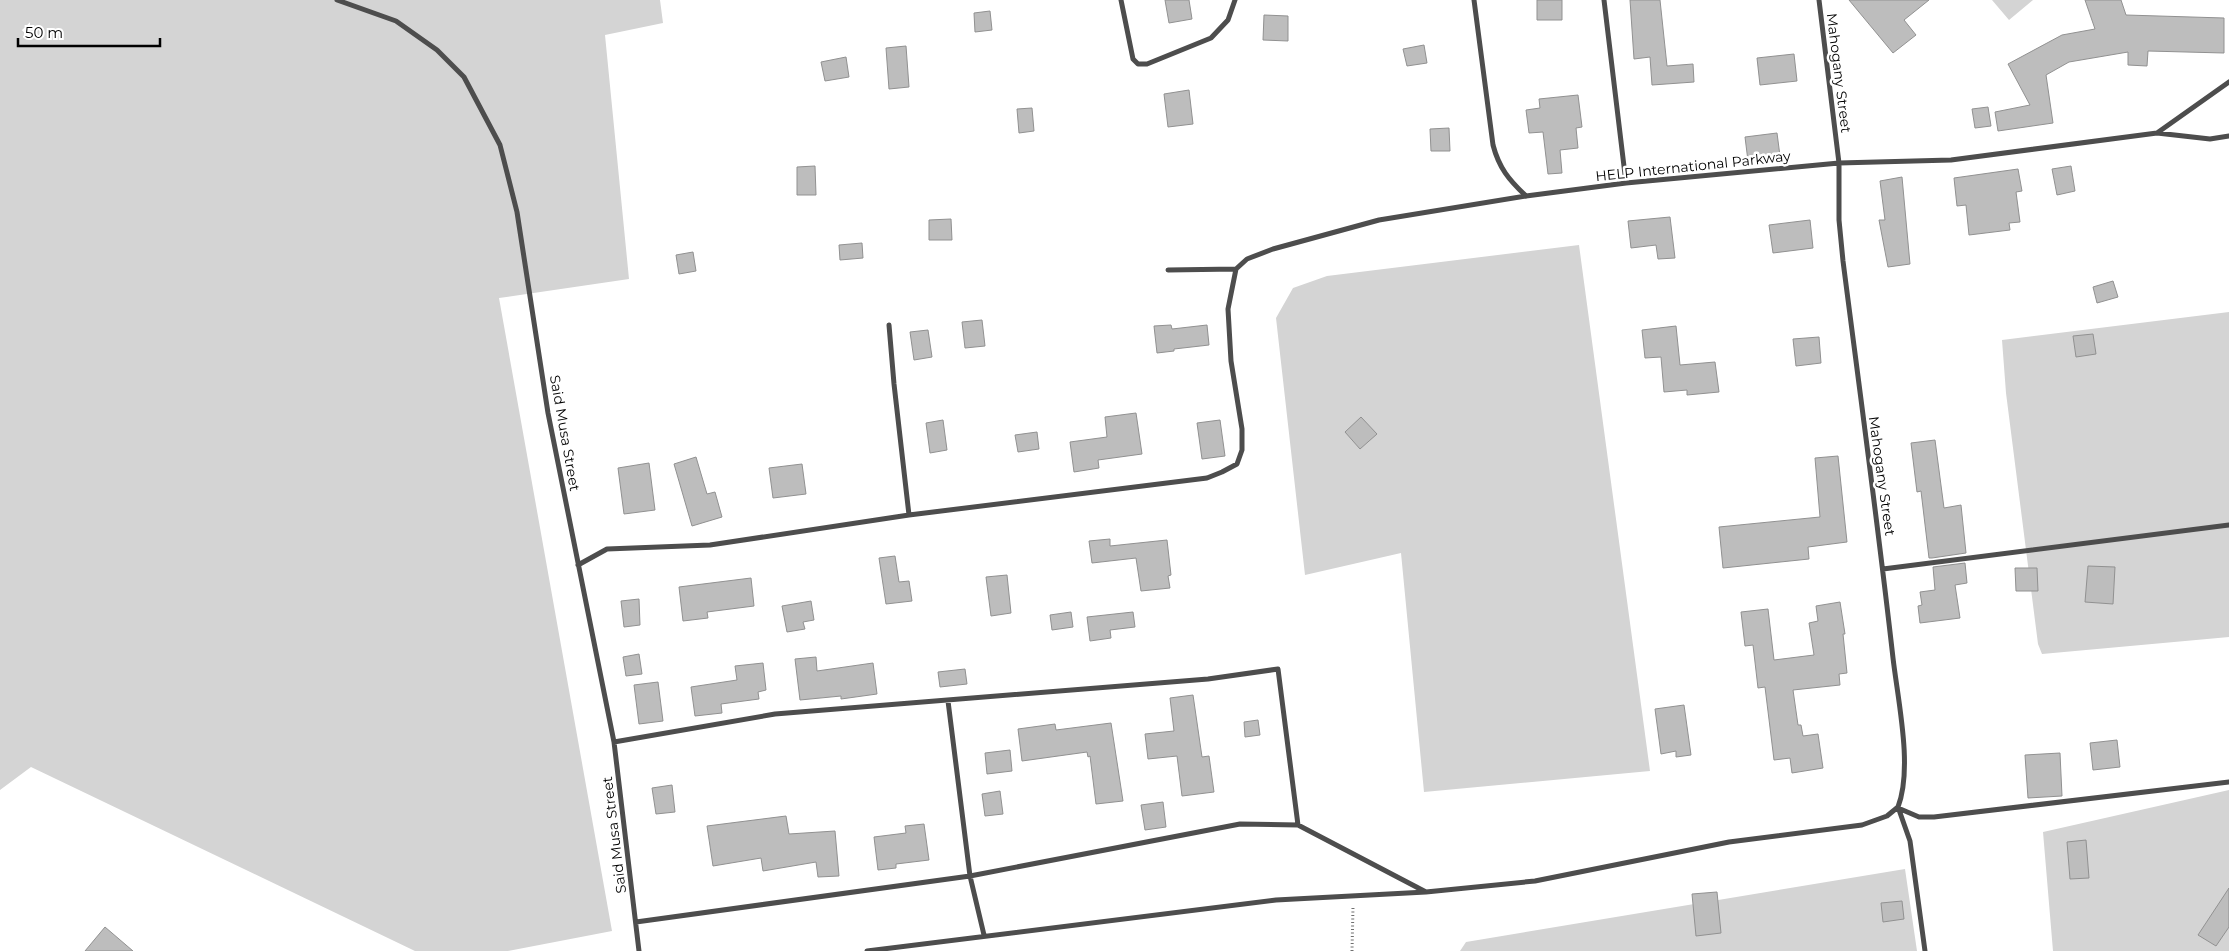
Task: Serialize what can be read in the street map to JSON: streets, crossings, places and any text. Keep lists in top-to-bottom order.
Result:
{
  "streets": {
    "street": ["Mahogany Street", "HELP International Parkway", "Said Musa Street"]
  },
  "crossings": [
    ["Mahogany Street", "HELP International Parkway"]
  ],
  "scale_bar": "50 m"
}
